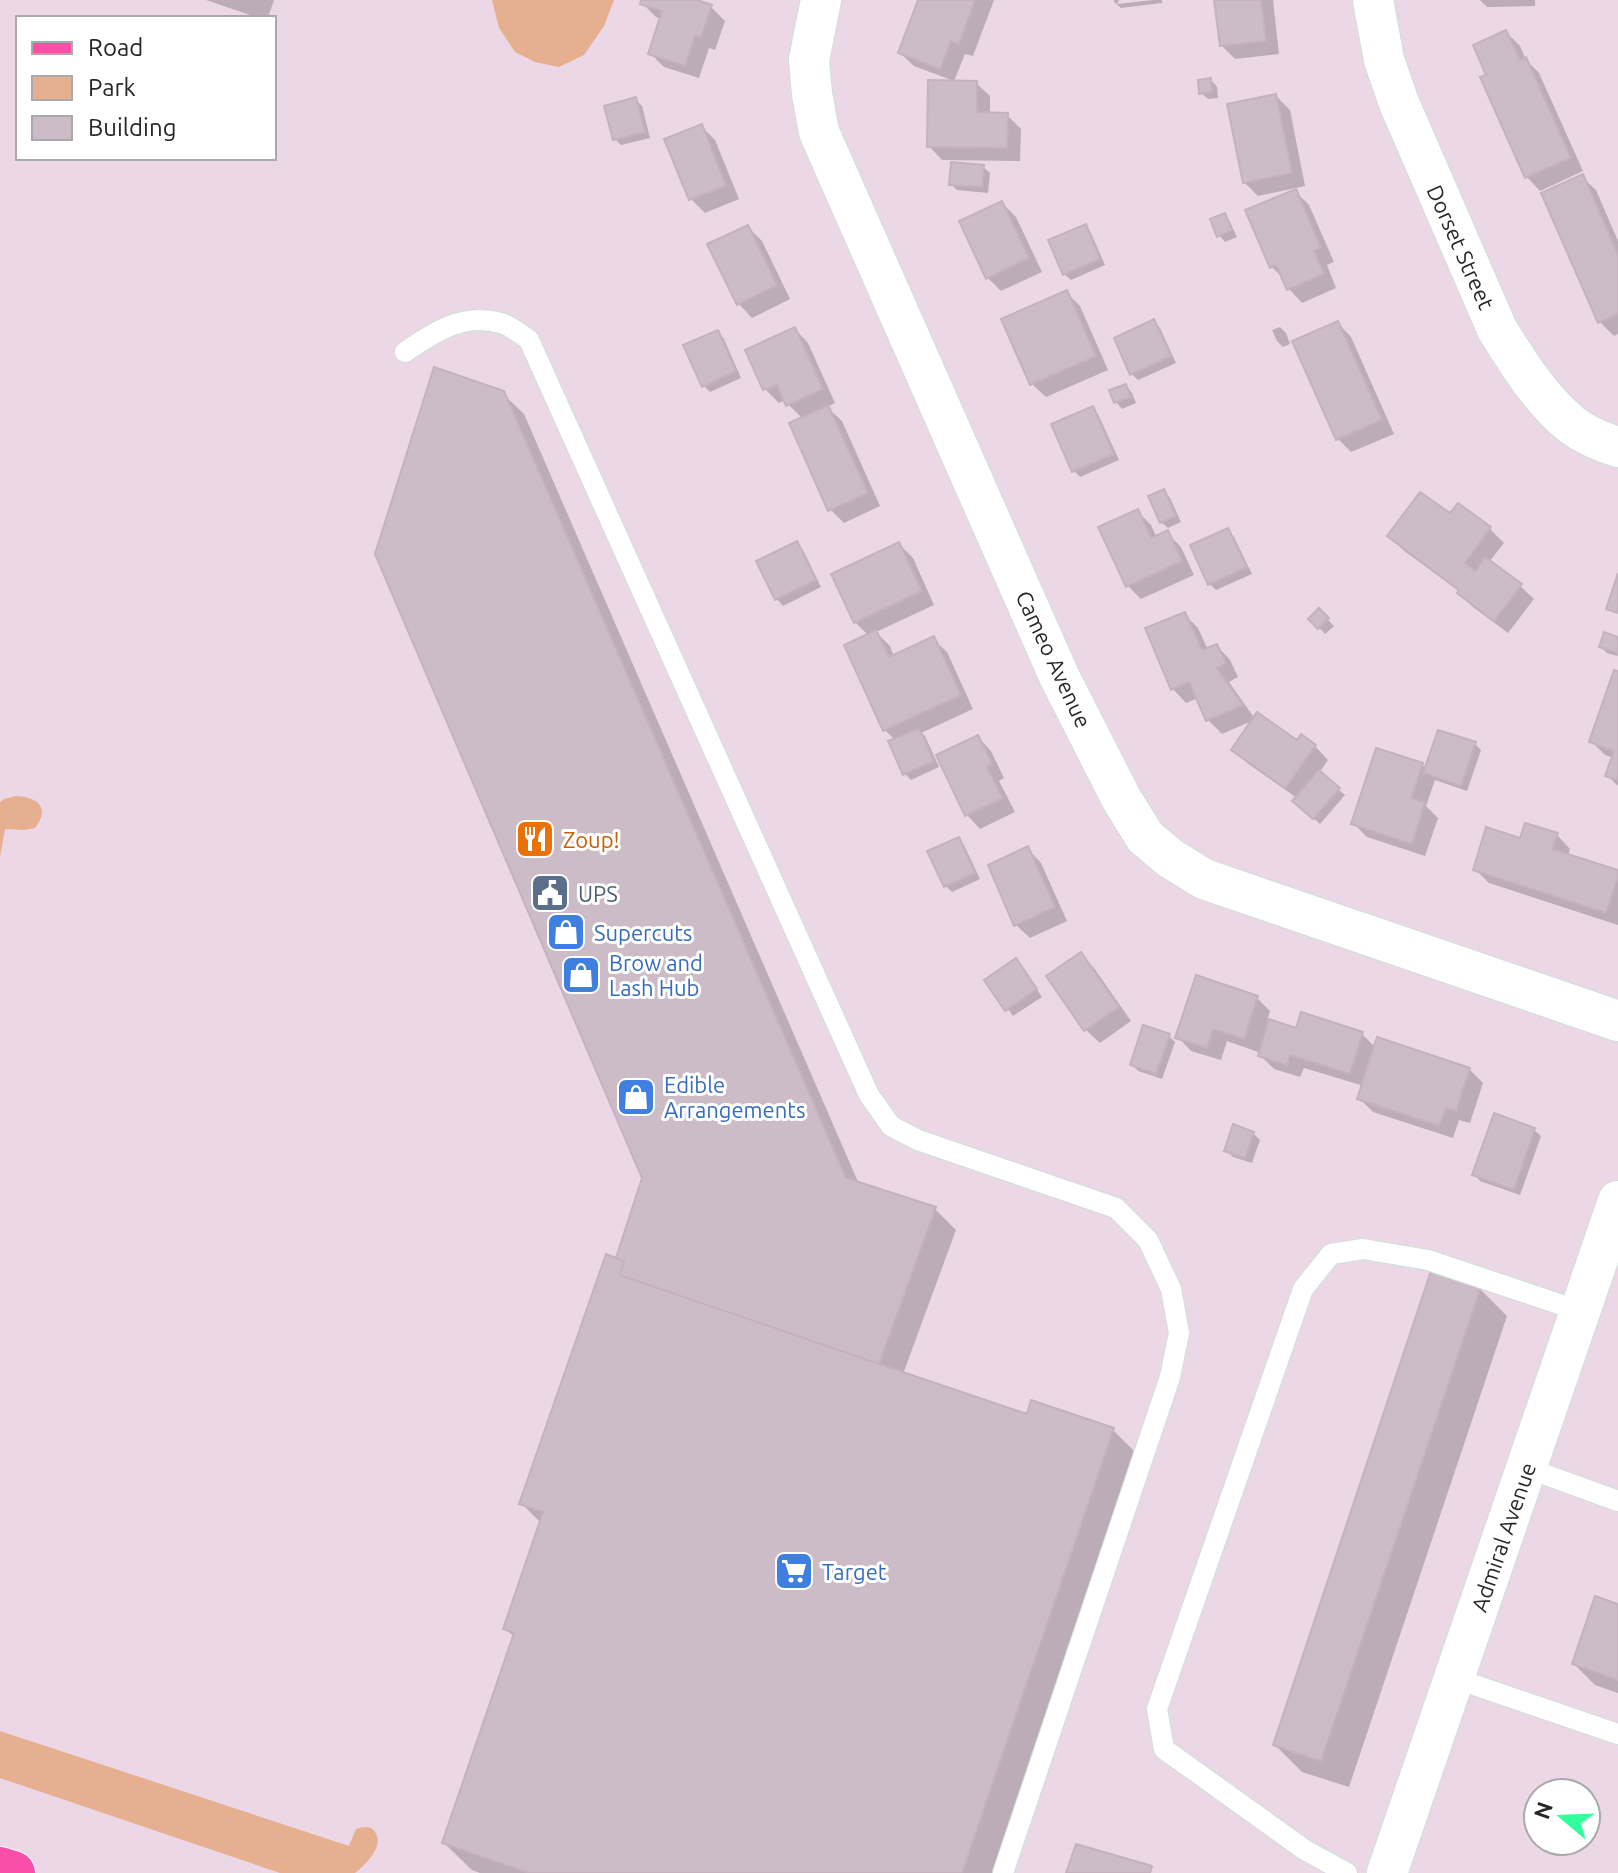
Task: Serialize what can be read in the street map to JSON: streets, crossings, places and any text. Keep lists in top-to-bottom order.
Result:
{
  "streets": {
    "street": ["Dorset Street", "Cameo Avenue", "Admiral Avenue"]
  },
  "places": {
    "restaurant": ["Zoup!"],
    "public building": ["UPS"],
    "shop": ["Supercuts", "Brow and Lash Hub", "Edible Arrangements"],
    "supermarket": ["Target"]
  },
  "legend": ["Road", "Park", "Building"],
  "north": "left"
}
